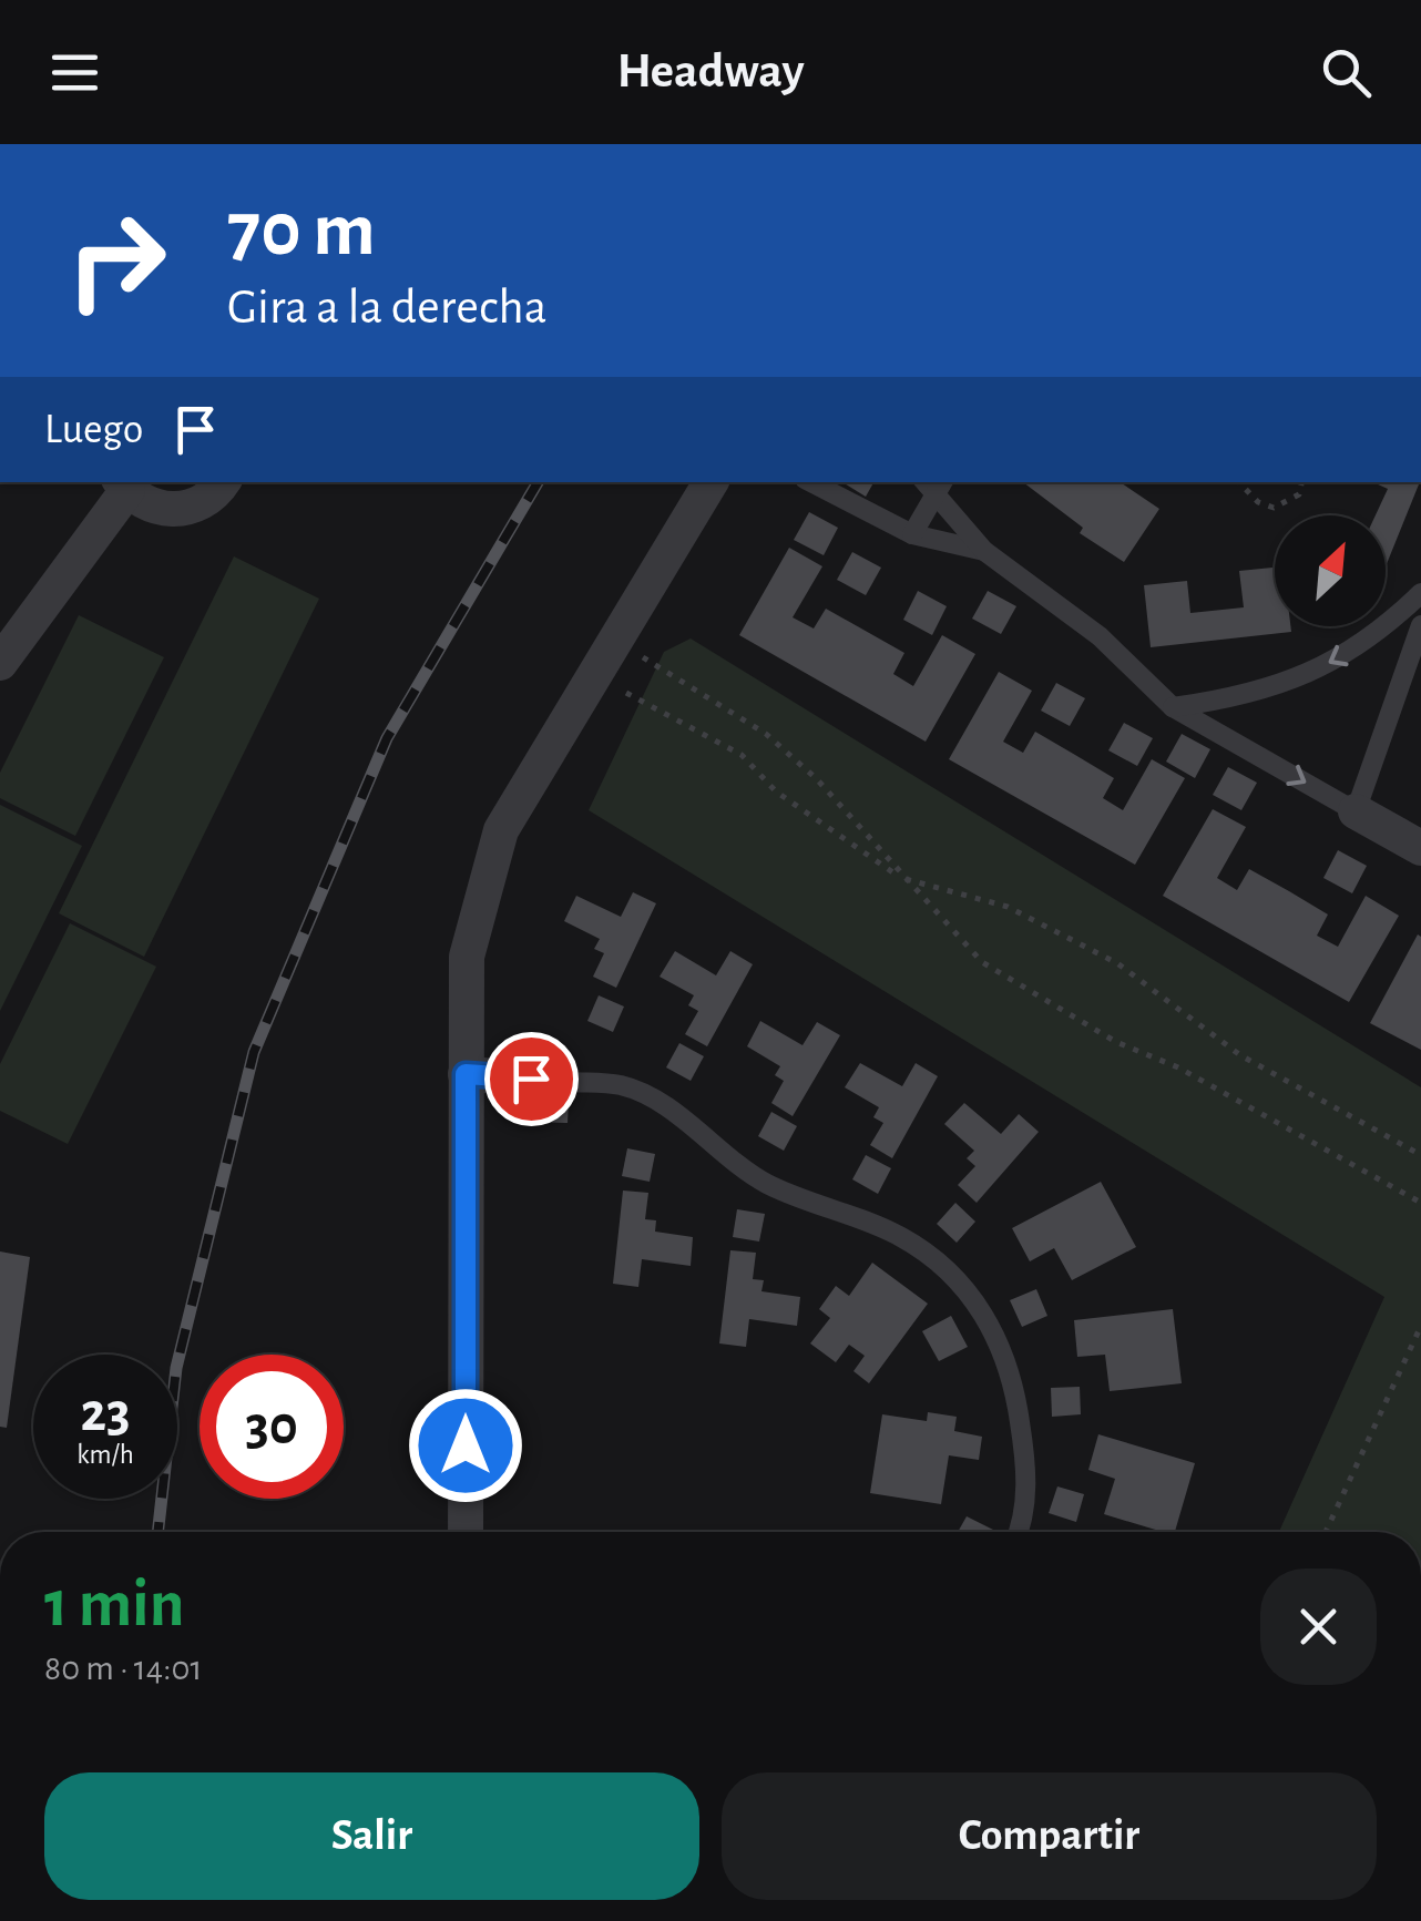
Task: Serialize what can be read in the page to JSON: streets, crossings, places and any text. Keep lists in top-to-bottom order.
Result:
{
  "north": "top right",
  "page": {
    "header": "Headway",
    "turn": ["70 m", "Gira a la derecha"],
    "then": "Luego",
    "speed": "23 km/h",
    "limit": "30",
    "heading": ["1 min", "80 m · 14:01"],
    "buttons": ["Salir", "Compartir"]
  }
}
